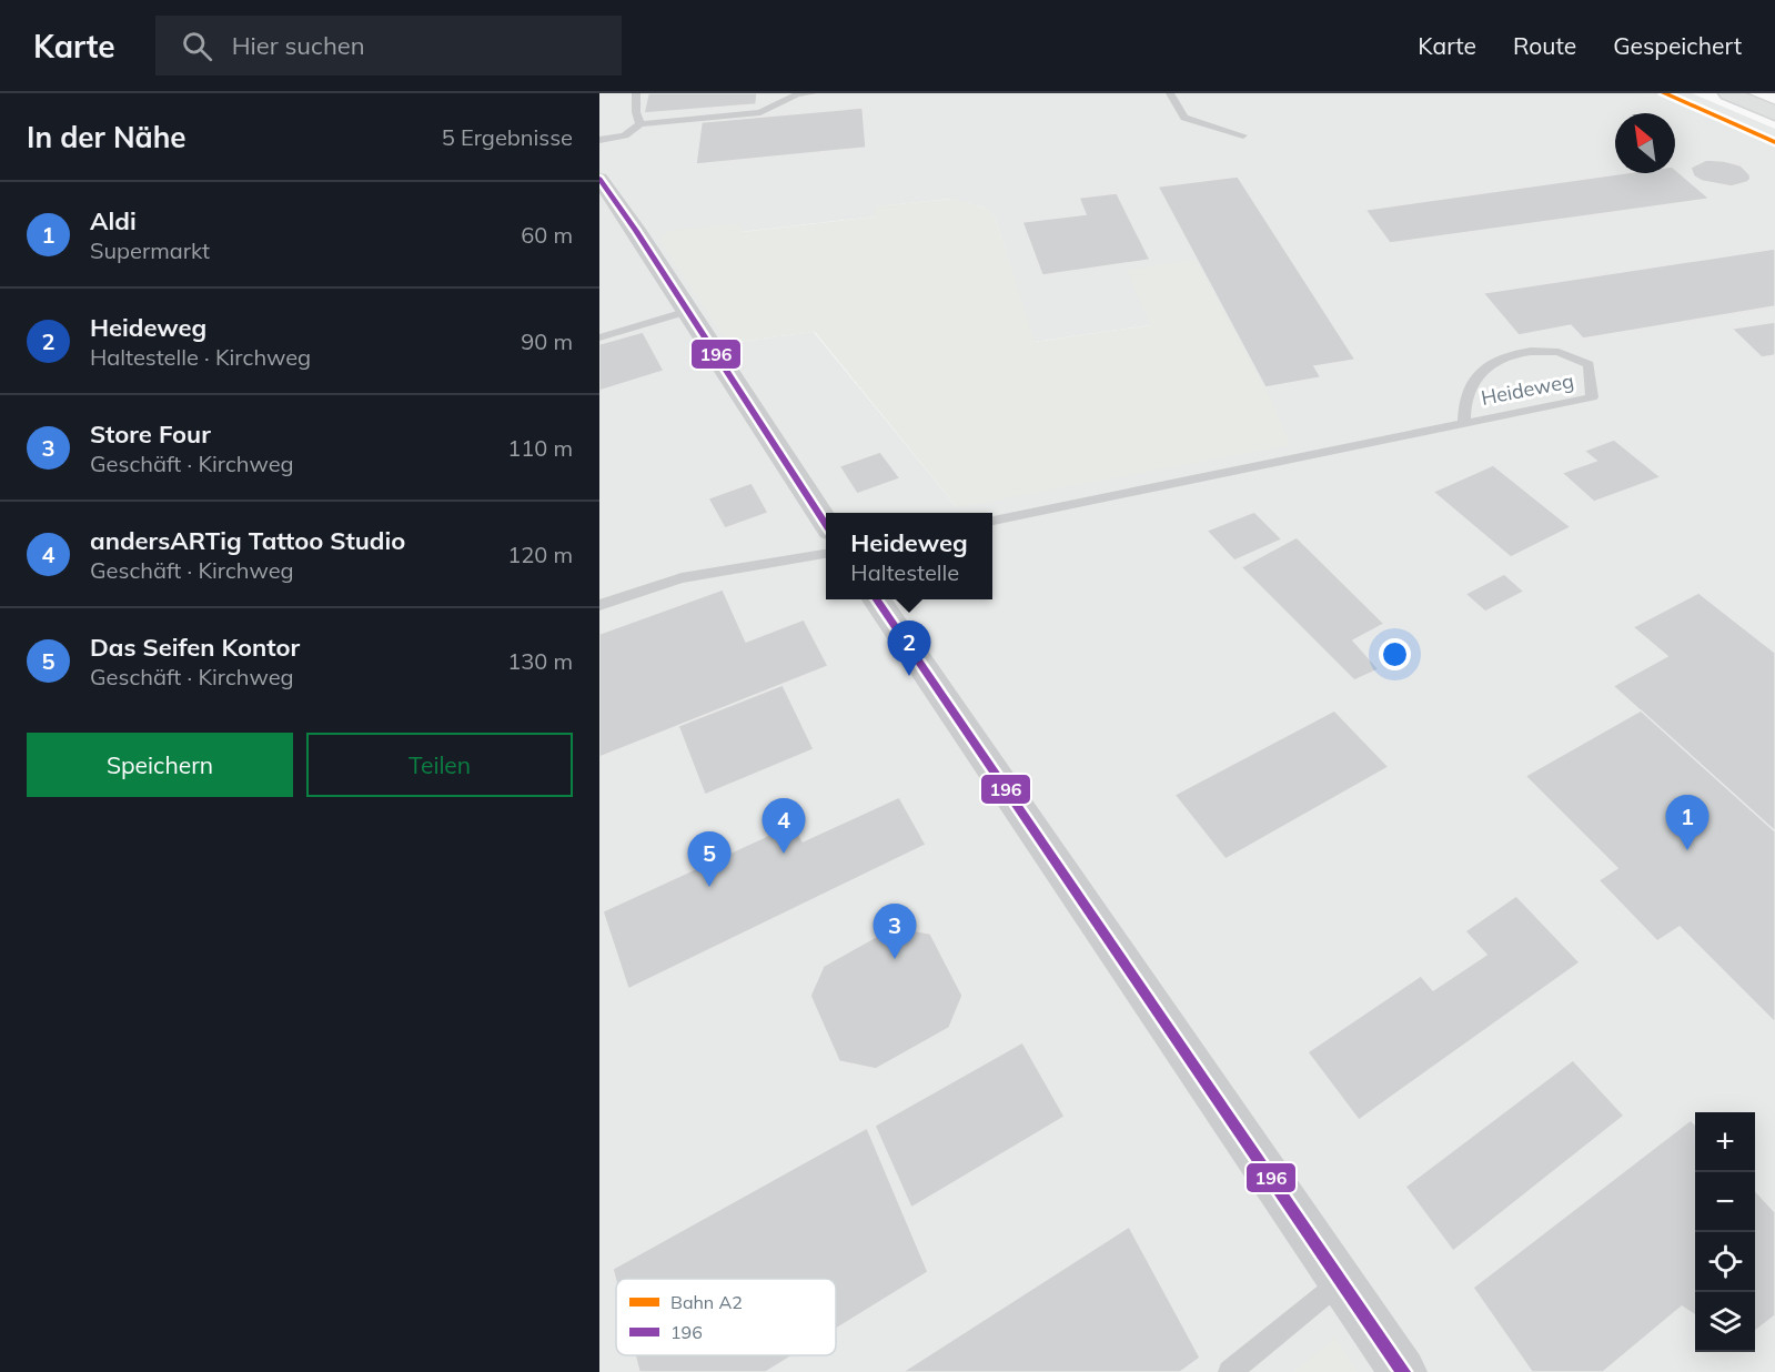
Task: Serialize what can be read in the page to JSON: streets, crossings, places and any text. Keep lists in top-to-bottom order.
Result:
{
  "streets": {
    "lane": ["Heideweg"]
  },
  "lines": ["rail line A2", "transit line 196"],
  "legend": ["Bahn A2", "196"],
  "north": "top left",
  "page": {
    "header": "Karte",
    "search": "Hier suchen",
    "nav": ["Karte", "Route", "Gespeichert"],
    "heading": ["In der Nähe", "5 Ergebnisse"],
    "list": [
      {
        "mark": "1",
        "name": "Aldi",
        "note": "Supermarkt",
        "value": "60 m"
      },
      {
        "mark": "2",
        "name": "Heideweg",
        "note": "Haltestelle · Kirchweg",
        "value": "90 m"
      },
      {
        "mark": "3",
        "name": "Store Four",
        "note": "Geschäft · Kirchweg",
        "value": "110 m"
      },
      {
        "mark": "4",
        "name": "andersARTig Tattoo Studio",
        "note": "Geschäft · Kirchweg",
        "value": "120 m"
      },
      {
        "mark": "5",
        "name": "Das Seifen Kontor",
        "note": "Geschäft · Kirchweg",
        "value": "130 m"
      }
    ],
    "popup": ["Heideweg", "Haltestelle"],
    "pins": [
      "2",
      "1",
      "4",
      "5",
      "3"
    ],
    "buttons": ["Speichern", "Teilen"],
    "map_buttons": ["+", "−"]
  }
}
